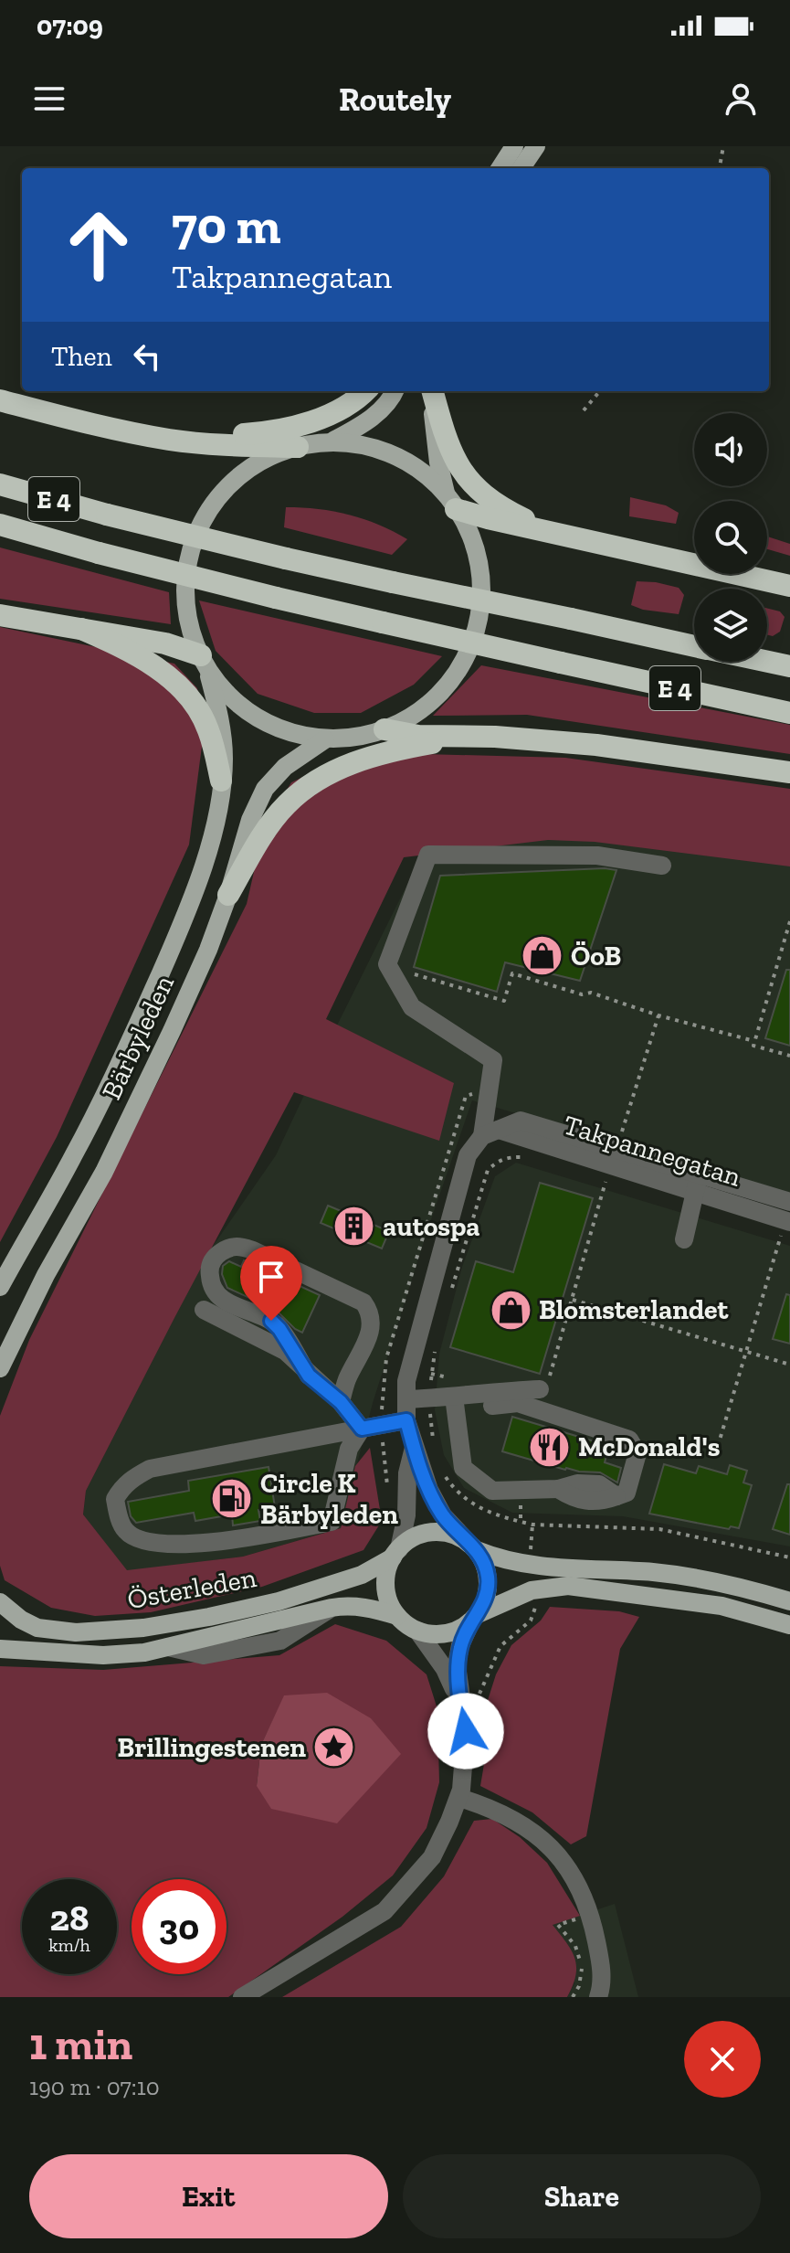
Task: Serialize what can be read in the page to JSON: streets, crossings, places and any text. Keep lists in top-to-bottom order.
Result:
{
  "streets": {
    "highway": ["E 4"],
    "main road": ["Bärbyleden", "Österleden"],
    "street": ["Takpannegatan"]
  },
  "places": {
    "shop": ["ÖoB", "Blomsterlandet"],
    "building": ["autospa"],
    "restaurant": ["McDonald's"],
    "fuel station": ["Circle K Bärbyleden"],
    "place": ["Brillingestenen"]
  },
  "page": {
    "status": "07:09",
    "header": "Routely",
    "turn": ["70 m", "Takpannegatan"],
    "then": "Then",
    "speed": "28 km/h",
    "limit": "30",
    "heading": ["1 min", "190 m · 07:10"],
    "buttons": ["Exit", "Share"]
  }
}
